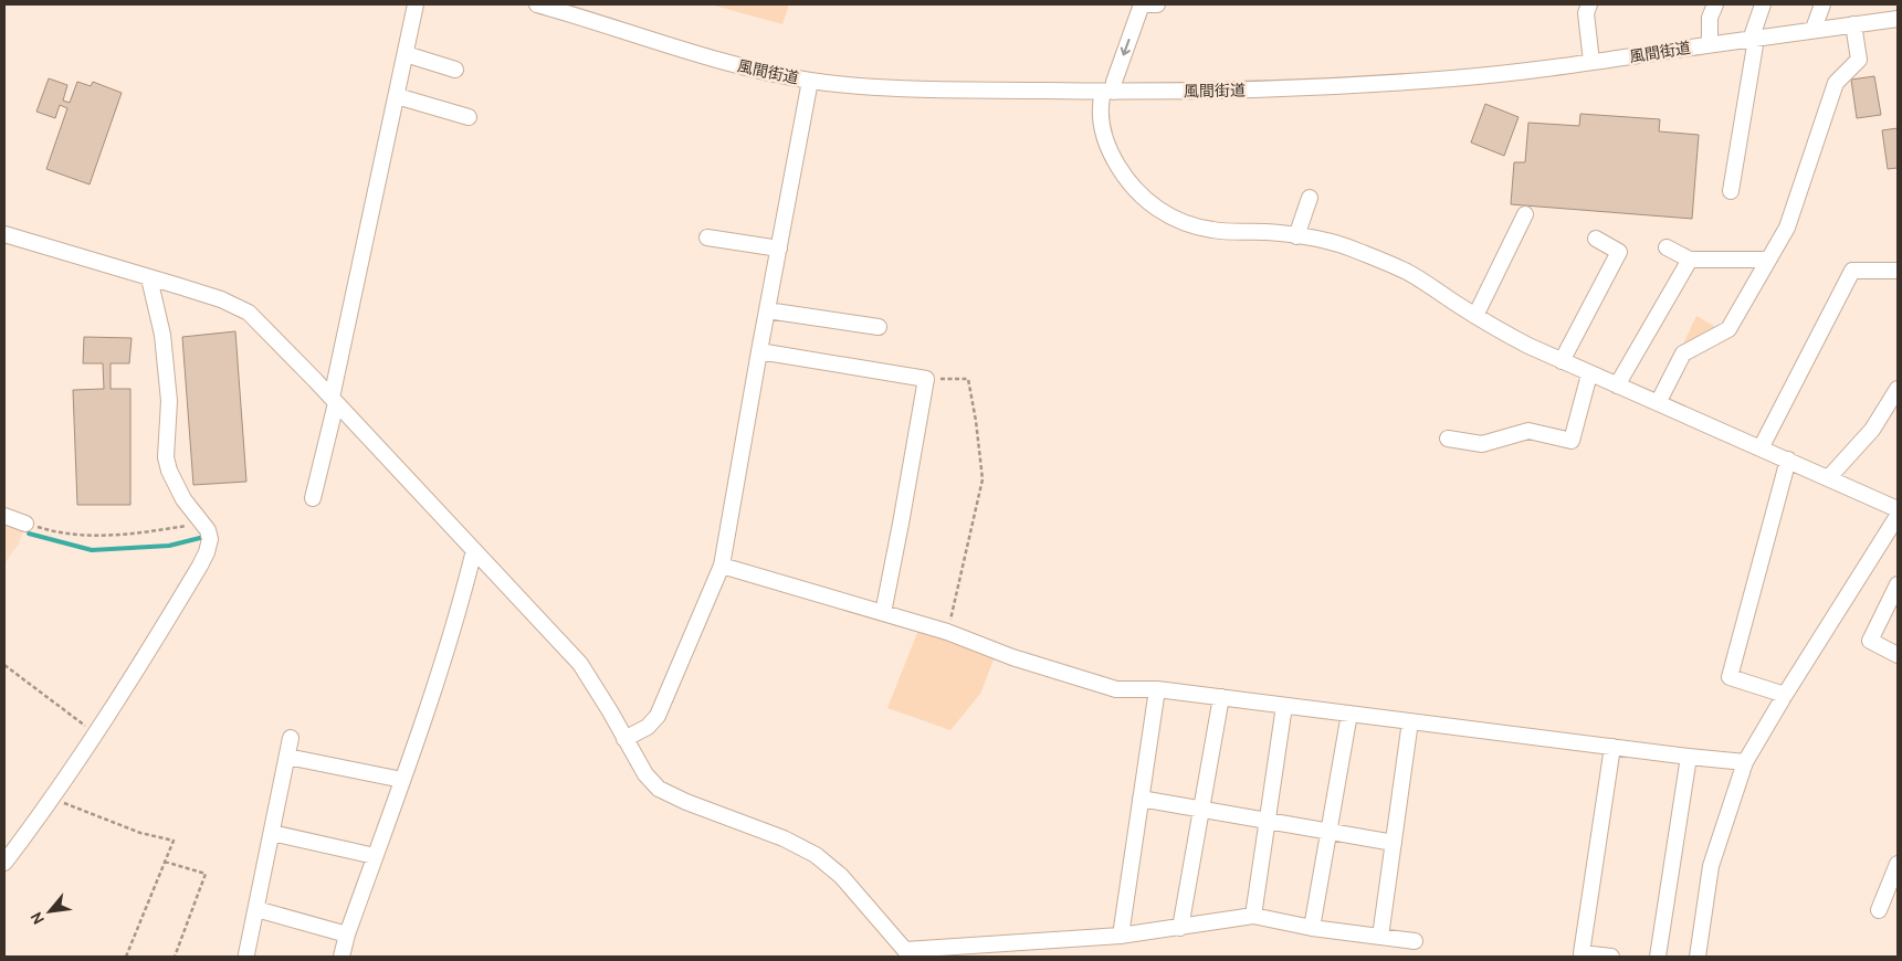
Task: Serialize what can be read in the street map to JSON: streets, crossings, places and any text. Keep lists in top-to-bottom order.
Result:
{
  "streets": {
    "street": ["風間街道"]
  },
  "north": "bottom left"
}
